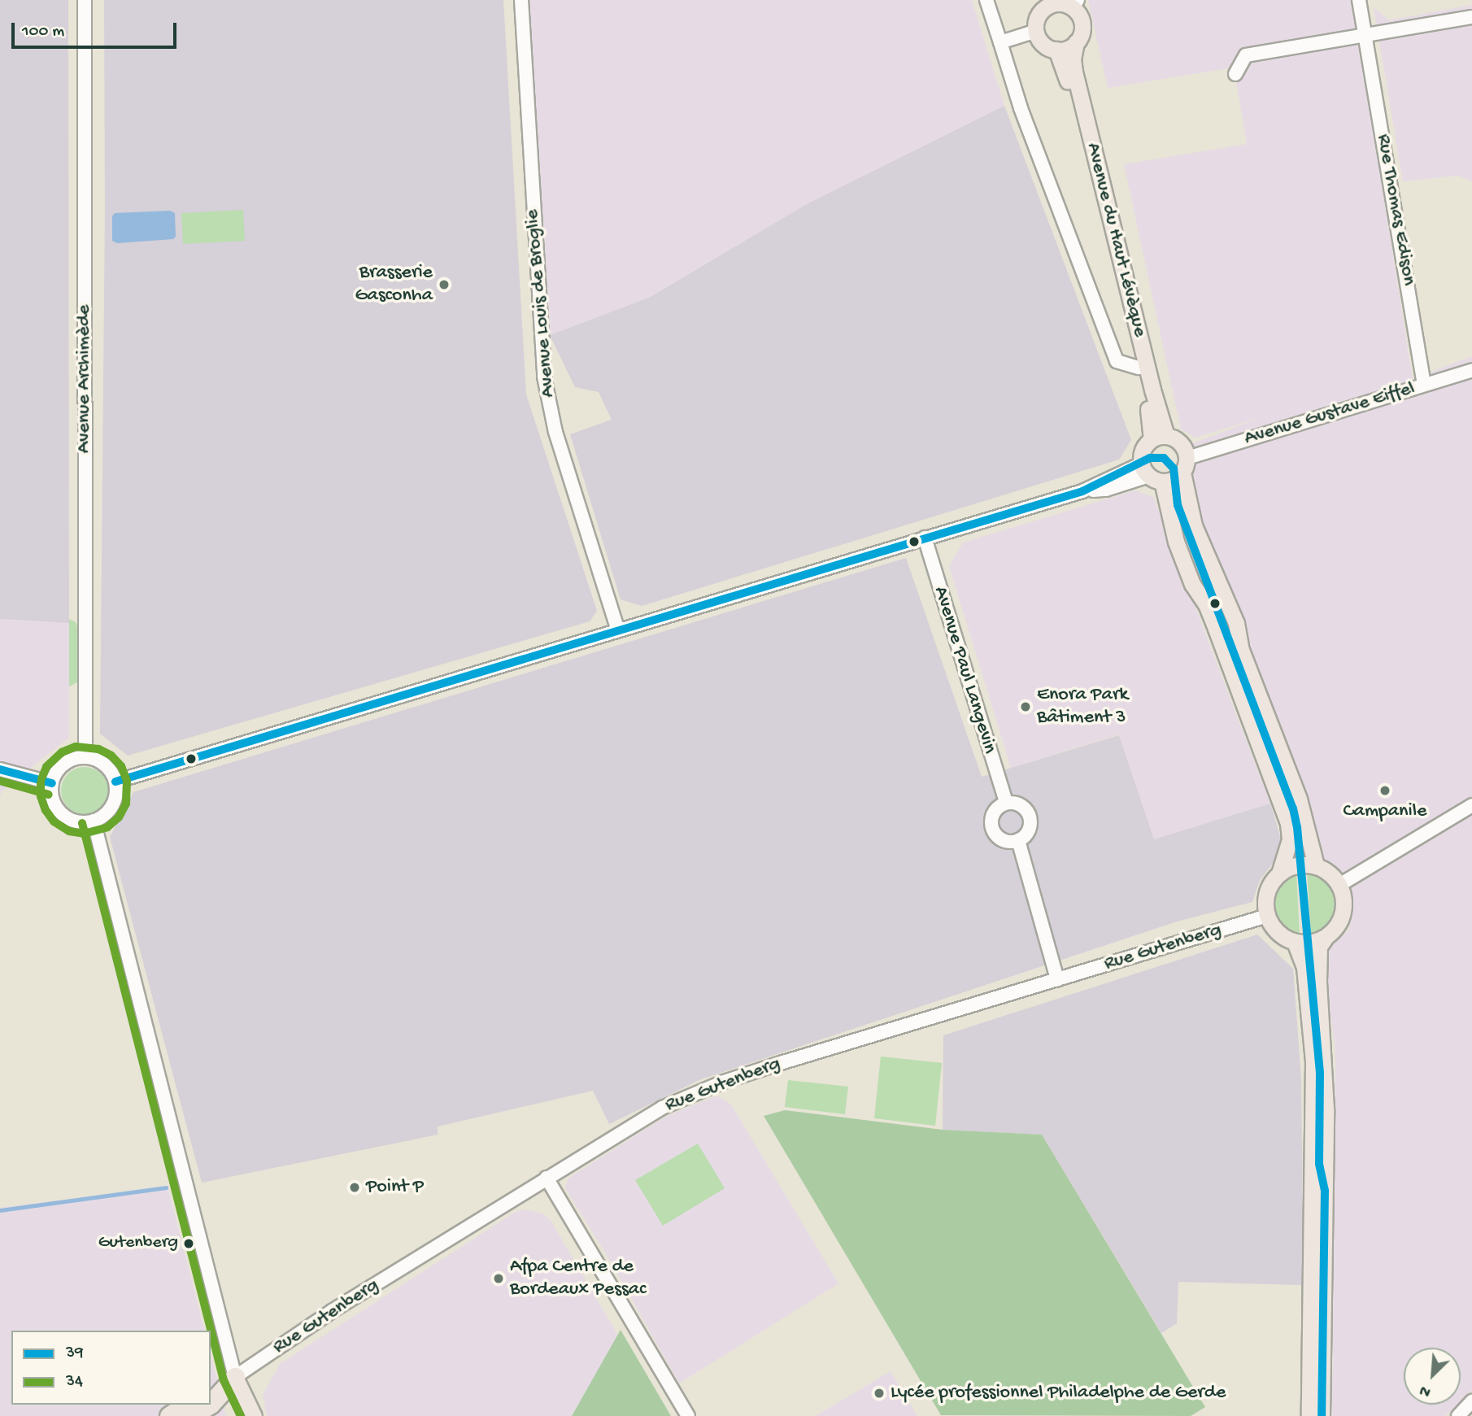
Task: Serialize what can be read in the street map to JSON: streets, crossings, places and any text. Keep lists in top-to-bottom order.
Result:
{
  "streets": {
    "main road": ["Avenue du Haut Lévèque"],
    "street": [
      "Rue Thomas Edison",
      "Avenue Louis de Broglie",
      "Avenue Archimède",
      "Avenue Gustave Eiffel",
      "Avenue Paul Langevin",
      "Rue Gutenberg"
    ]
  },
  "crossings": [
    ["Rue Thomas Edison", "Avenue Gustave Eiffel"],
    ["Avenue du Haut Lévèque", "Avenue Gustave Eiffel"]
  ],
  "places": [
    "Brasserie Gasconha",
    "Enora Park Bâtiment 3",
    "Campanile",
    "Point P",
    "Gutenberg",
    "Afpa Centre de Bordeaux Pessac",
    "Lycée professionnel Philadelphe de Gerde"
  ],
  "lines": ["transit line 39", "transit line 34"],
  "legend": ["39", "34"],
  "scale_bar": "100 m",
  "north": "bottom left"
}
